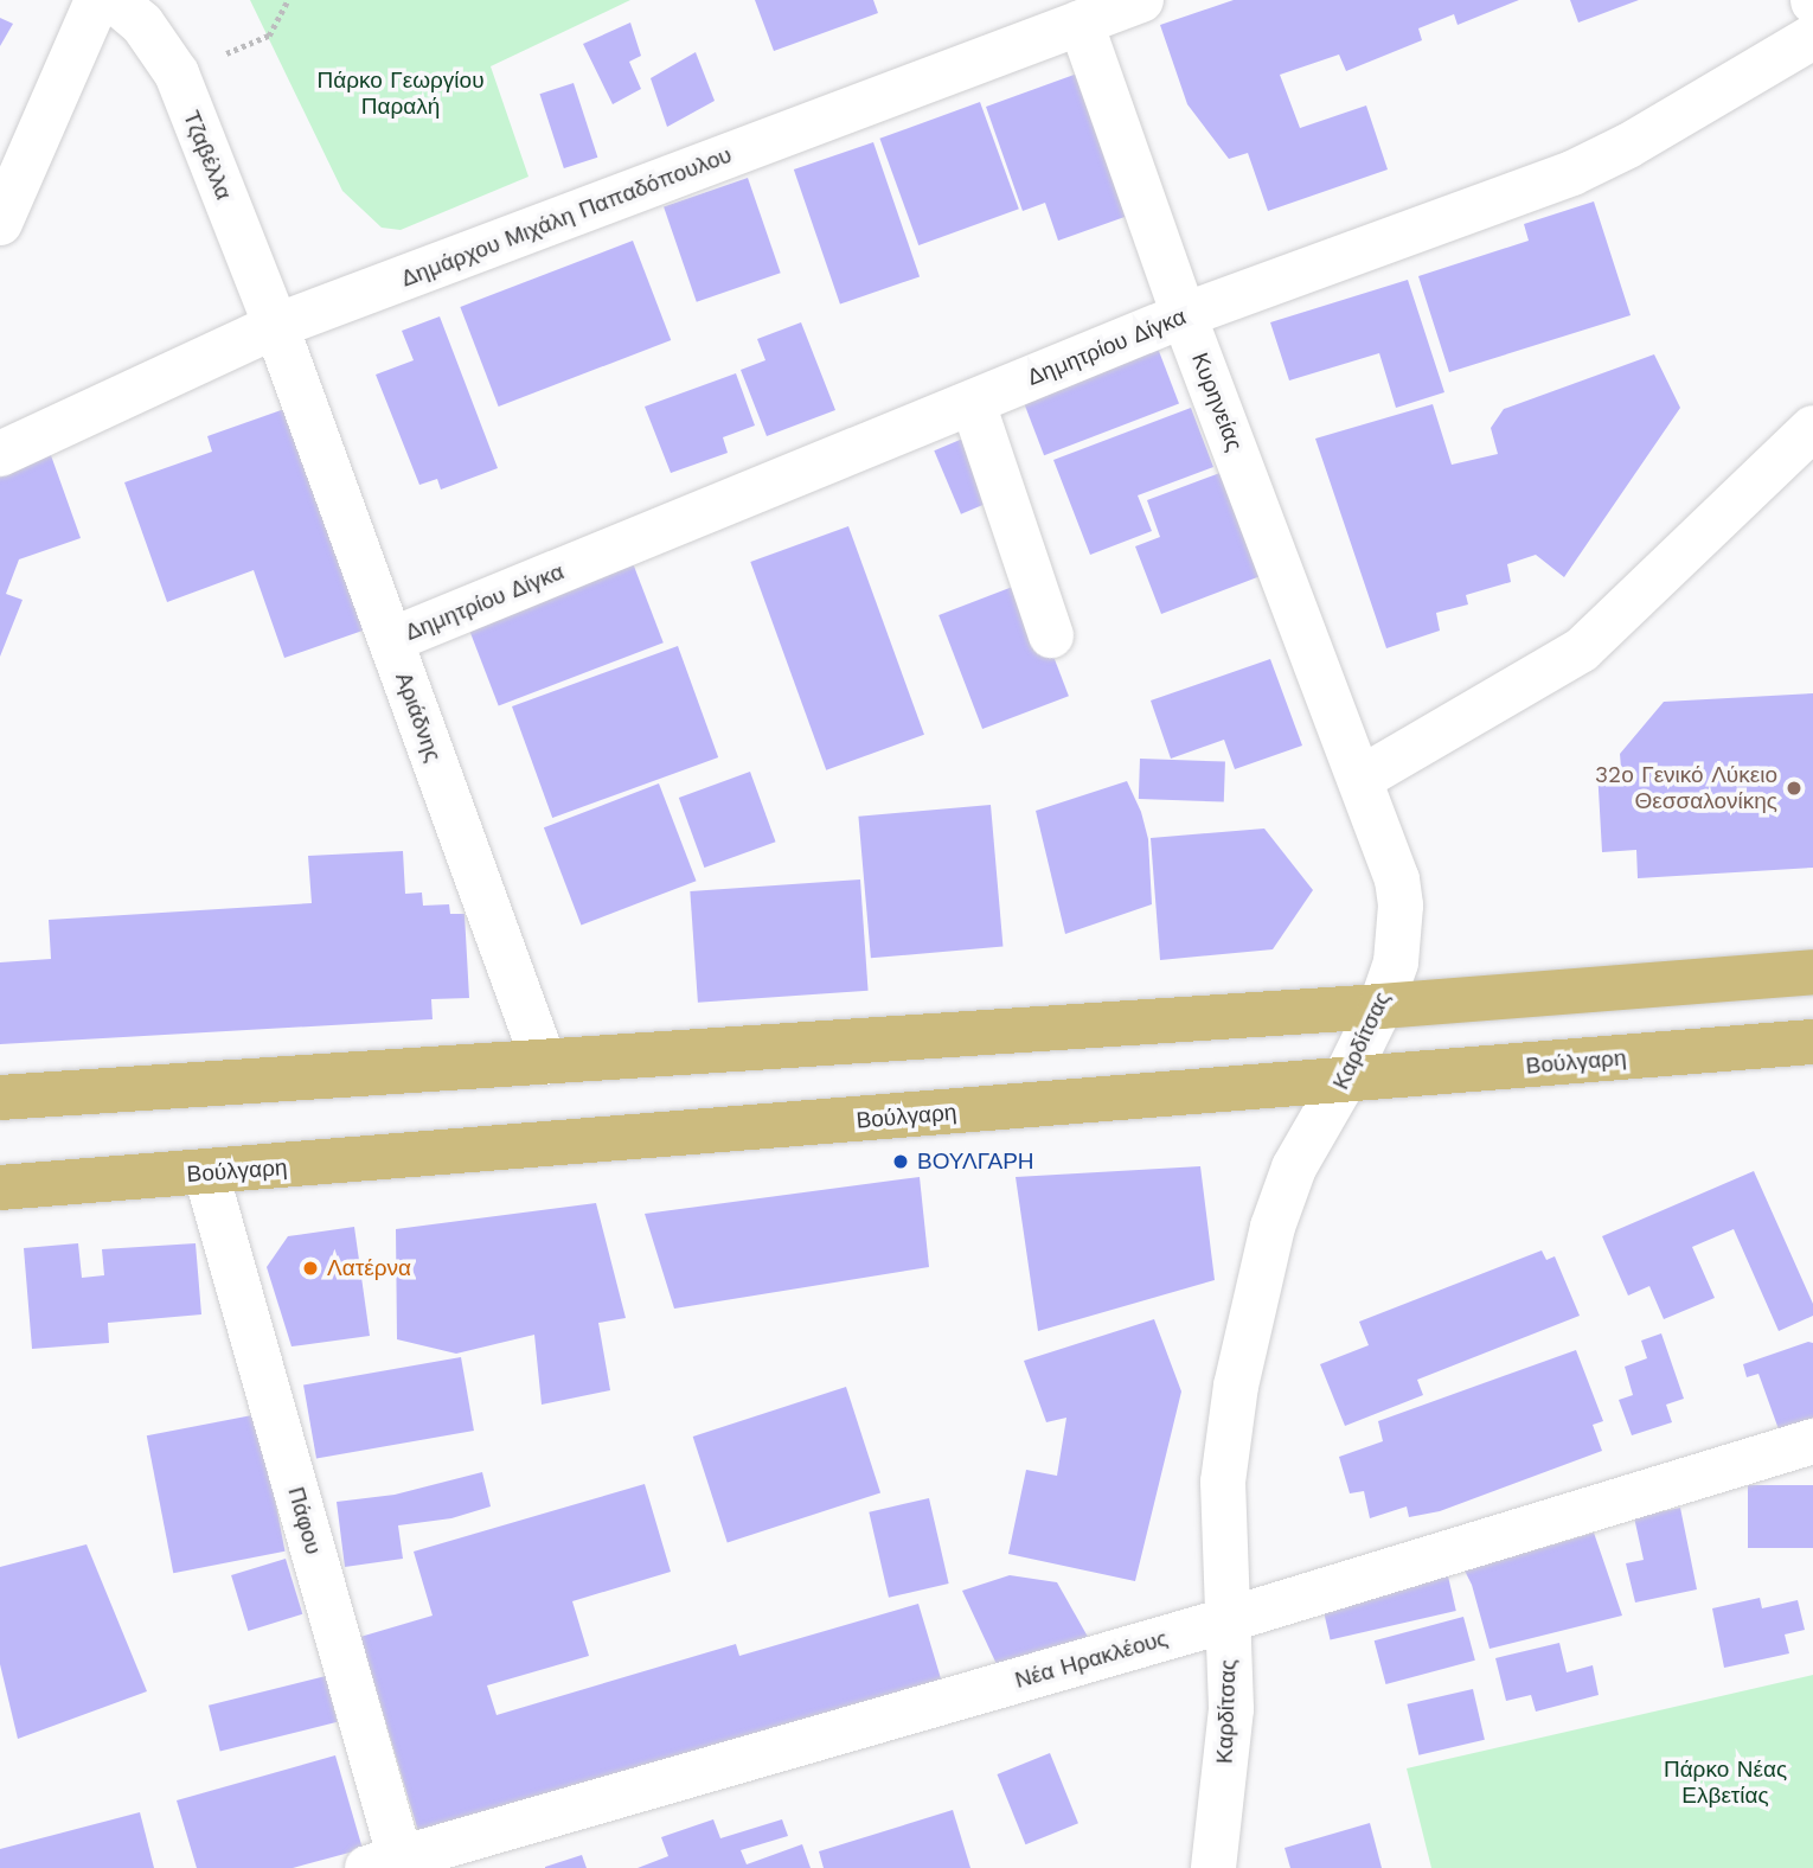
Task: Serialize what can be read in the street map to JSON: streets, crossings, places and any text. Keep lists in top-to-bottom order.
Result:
{
  "streets": {
    "main road": ["Βούλγαρη"],
    "street": [
      "Τζαβέλλα",
      "Δημάρχου Μιχάλη Παπαδόπουλου",
      "Δημητρίου Δίγκα",
      "Κυρηνείας",
      "Αριάδνης",
      "Καρδίτσας",
      "Πάφου",
      "Νέα Ηρακλέους"
    ]
  },
  "crossings": [
    ["Τζαβέλλα", "Δημάρχου Μιχάλη Παπαδόπουλου"],
    ["Τζαβέλλα", "Αριάδνης"],
    ["Δημάρχου Μιχάλη Παπαδόπουλου", "Κυρηνείας"],
    ["Δημάρχου Μιχάλη Παπαδόπουλου", "Αριάδνης"],
    ["Δημητρίου Δίγκα", "Κυρηνείας"],
    ["Δημητρίου Δίγκα", "Αριάδνης"],
    ["Κυρηνείας", "Καρδίτσας"],
    ["Καρδίτσας", "Βούλγαρη"],
    ["Καρδίτσας", "Νέα Ηρακλέους"],
    ["Βούλγαρη", "Πάφου"],
    ["Πάφου", "Νέα Ηρακλέους"]
  ],
  "parks": ["Πάρκο Γεωργίου Παραλή", "Πάρκο Νέας Ελβετίας"],
  "places": ["32ο Γενικό Λύκειο Θεσσαλονίκης", "ΒΟΥΛΓΑΡΗ", "Λατέρνα"]
}
